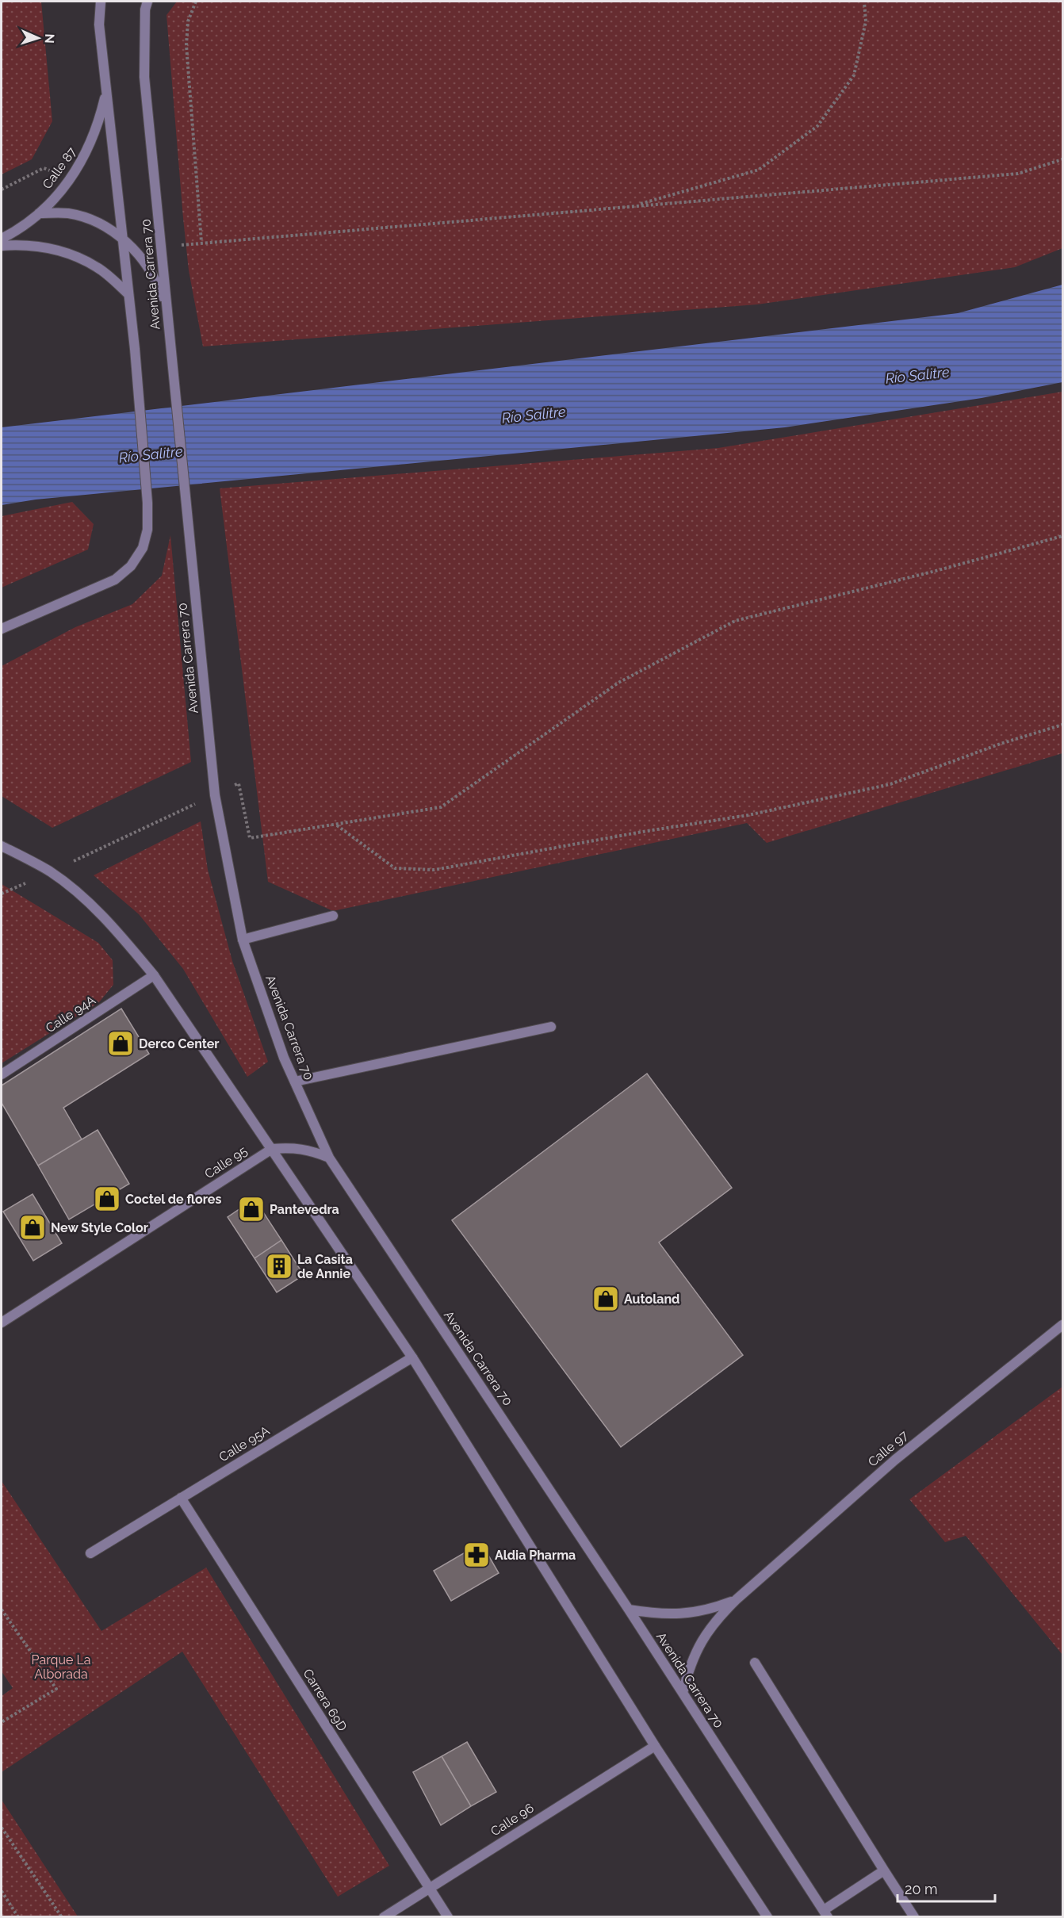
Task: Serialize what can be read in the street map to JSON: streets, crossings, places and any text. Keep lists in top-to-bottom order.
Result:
{
  "streets": {
    "street": [
      "Calle 87",
      "Avenida Carrera 70",
      "Calle 94A",
      "Calle 95",
      "Calle 95A",
      "Calle 97",
      "Carrera 69D",
      "Calle 96"
    ]
  },
  "crossings": [
    ["Calle 87", "Avenida Carrera 70"],
    ["Avenida Carrera 70", "Calle 97"],
    ["Calle 95A", "Carrera 69D"],
    ["Carrera 69D", "Calle 96"]
  ],
  "water": ["Río Salitre"],
  "parks": ["Parque La Alborada"],
  "places": {
    "shop": [
      "Derco Center",
      "Coctel de flores",
      "Pantevedra",
      "New Style Color",
      "Autoland"
    ],
    "building": ["La Casita de Annie"],
    "pharmacy": ["Aldia Pharma"]
  },
  "scale_bar": "20 m",
  "north": "right"
}
